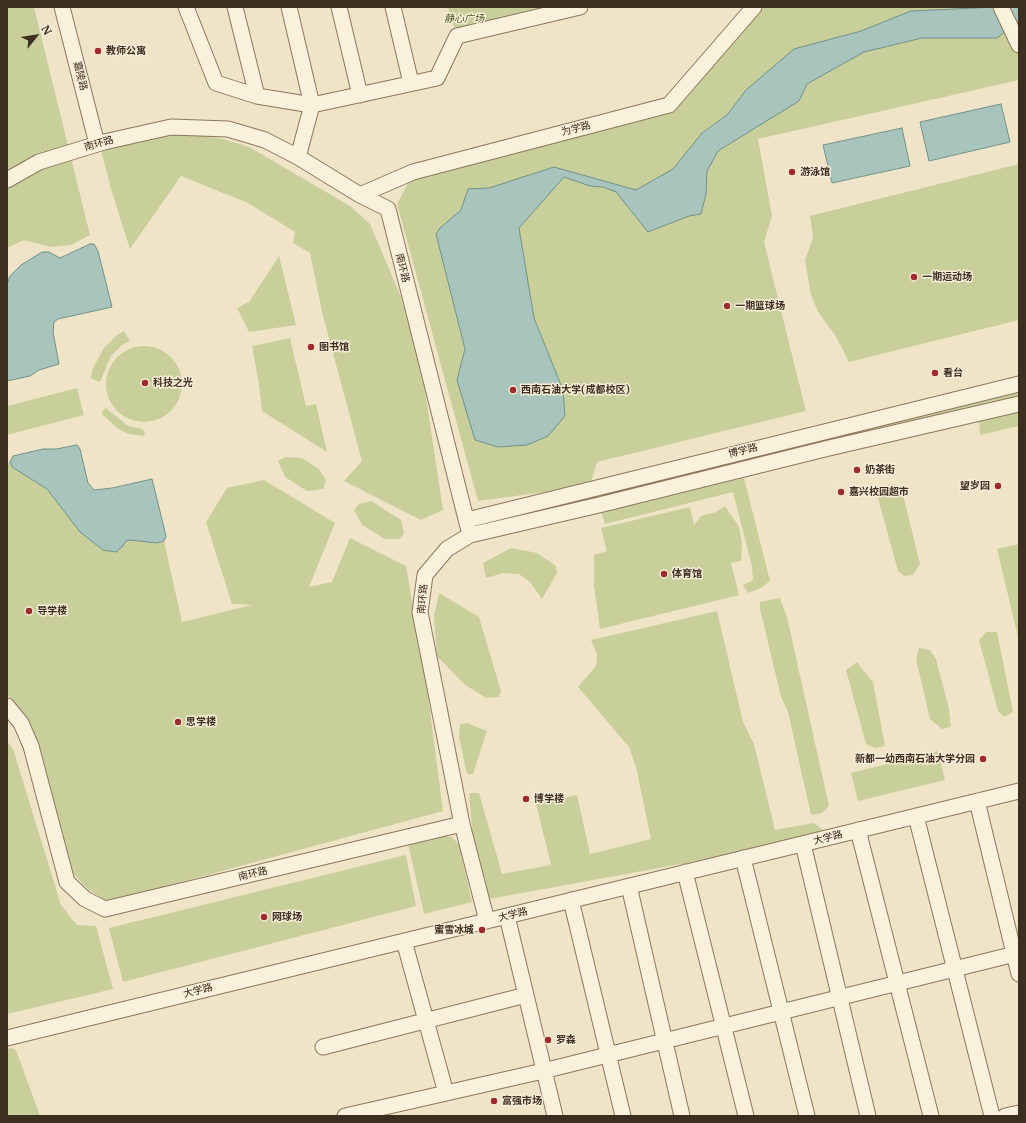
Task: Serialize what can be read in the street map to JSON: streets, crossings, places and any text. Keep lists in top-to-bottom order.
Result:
{
  "streets": {
    "street": [
      "嘉陵路",
      "为学路",
      "南环路",
      "博学路",
      "大学路"
    ]
  },
  "crossings": [
    ["嘉陵路", "南环路"],
    ["为学路", "南环路"],
    ["南环路", "博学路"]
  ],
  "parks": ["静心广场"],
  "places": [
    "教师公寓",
    "游泳馆",
    "一期运动场",
    "一期篮球场",
    "图书馆",
    "看台",
    "科技之光",
    "西南石油大学(成都校区)",
    "奶茶街",
    "望岁园",
    "嘉兴校园超市",
    "体育馆",
    "导学楼",
    "思学楼",
    "新都一幼西南石油大学分园",
    "博学楼",
    "网球场",
    "蜜雪冰城",
    "罗森",
    "富强市场"
  ],
  "north": "top right"
}
